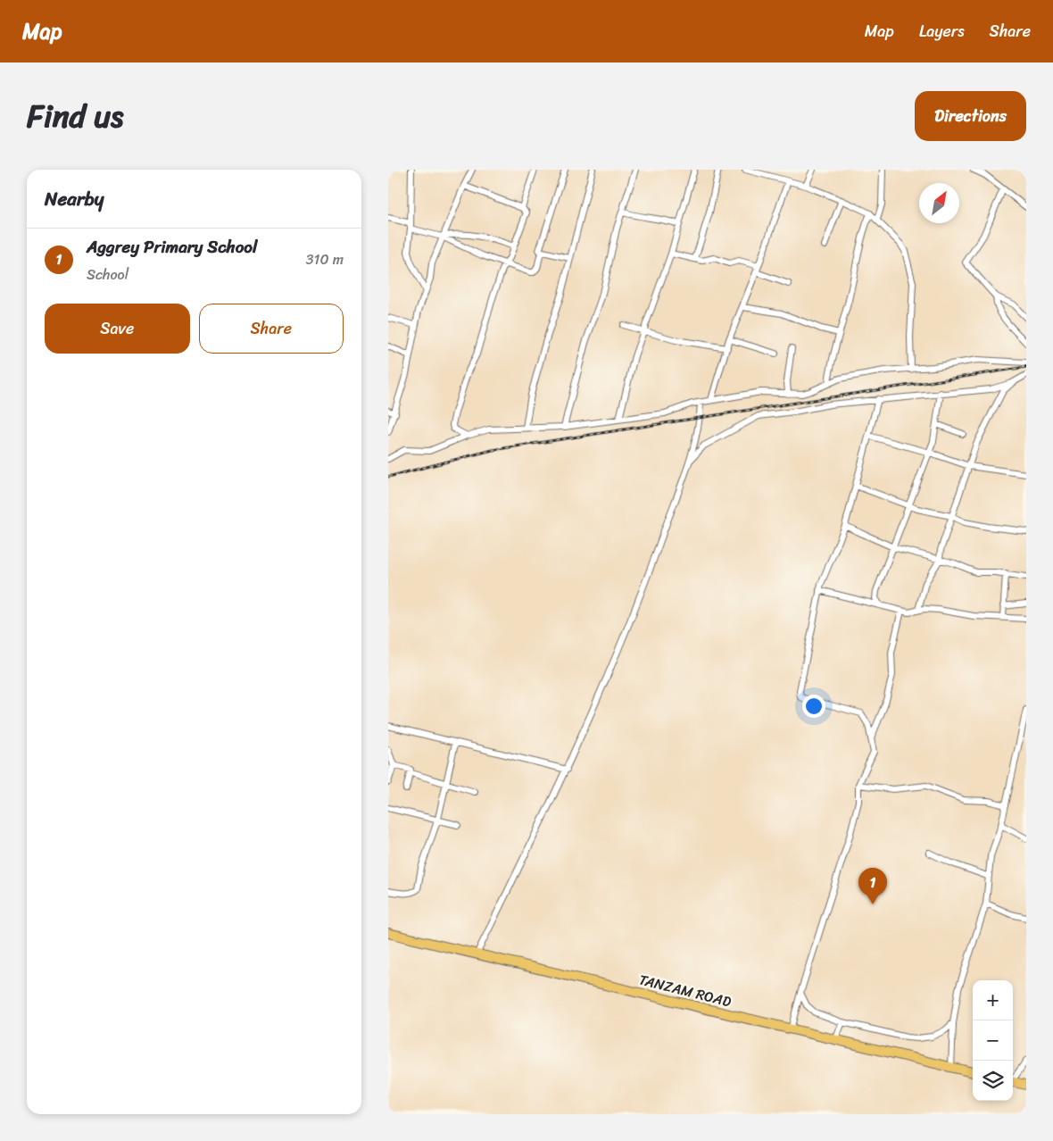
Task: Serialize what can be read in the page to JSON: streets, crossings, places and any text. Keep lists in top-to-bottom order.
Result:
{
  "streets": {
    "highway": ["TANZAM ROAD"]
  },
  "north": "top right",
  "page": {
    "header": "Map",
    "nav": ["Map", "Layers", "Share"],
    "title": "Find us",
    "buttons": [
      "Directions",
      ["Save", "Share"]
    ],
    "heading": "Nearby",
    "list": [
      {
        "mark": "1",
        "name": "Aggrey Primary School",
        "note": "School",
        "value": "310 m"
      }
    ],
    "pins": "1",
    "map_buttons": ["+", "−"]
  }
}
